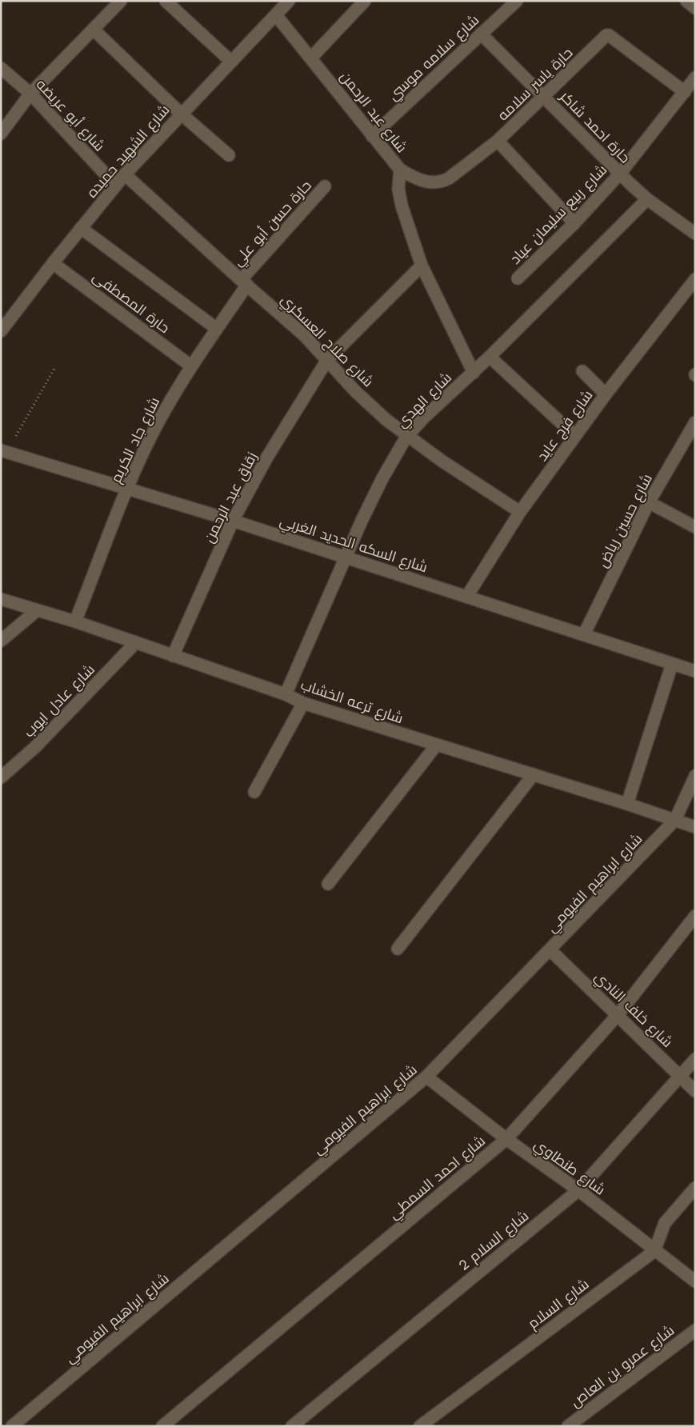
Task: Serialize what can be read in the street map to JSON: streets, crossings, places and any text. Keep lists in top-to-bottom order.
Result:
{
  "streets": {
    "street": [
      "شارع سلامه موسي",
      "حارة ياسر سلامه",
      "شارع عبد الرحمن",
      "شارع أبو عريضه",
      "حارة احمد شاكر",
      "شارع الشهيد حميده",
      "شارع ربيع سليمان عياد",
      "حارة حسن أبو علي",
      "حارة المصطفى",
      "شارع صلاح العسكري",
      "شارع الهدي",
      "شارع فرج عايد",
      "شارع جاد الكريم",
      "زقاق عبد الرحمن",
      "شارع حسين رياض",
      "شارع السكه الحديد الغربي",
      "شارع عادل ايوب",
      "شارع ترعه الخشاب",
      "شارع ابراهيم الفيومي",
      "شارع خلف النادي",
      "شارع طنطاوي",
      "شارع احمد السمطي",
      "شارع السلام 2",
      "شارع السلام",
      "شارع عمرو بن العاص"
    ]
  },
  "crossings": [
    ["شارع سلامه موسي", "شارع عبد الرحمن"],
    ["شارع سلامه موسي", "حارة احمد شاكر"],
    ["حارة ياسر سلامه", "شارع عبد الرحمن"],
    ["حارة ياسر سلامه", "حارة احمد شاكر"],
    ["حارة ياسر سلامه", "شارع ربيع سليمان عياد"],
    ["شارع عبد الرحمن", "شارع الشهيد حميده"],
    ["شارع عبد الرحمن", "شارع الهدي"],
    ["شارع عبد الرحمن", "زقاق عبد الرحمن"],
    ["شارع أبو عريضه", "شارع الشهيد حميده"],
    ["حارة احمد شاكر", "شارع ربيع سليمان عياد"],
    ["حارة احمد شاكر", "شارع الهدي"],
    ["شارع الشهيد حميده", "حارة المصطفى"],
    ["شارع الشهيد حميده", "شارع صلاح العسكري"],
    ["حارة حسن أبو علي", "شارع صلاح العسكري"],
    ["حارة حسن أبو علي", "شارع جاد الكريم"],
    ["حارة المصطفى", "شارع جاد الكريم"],
    ["شارع صلاح العسكري", "شارع الهدي"],
    ["شارع صلاح العسكري", "شارع فرج عايد"],
    ["شارع صلاح العسكري", "شارع جاد الكريم"],
    ["شارع صلاح العسكري", "زقاق عبد الرحمن"],
    ["شارع الهدي", "شارع السكه الحديد الغربي"],
    ["شارع الهدي", "شارع ترعه الخشاب"],
    ["شارع فرج عايد", "شارع السكه الحديد الغربي"],
    ["شارع جاد الكريم", "شارع السكه الحديد الغربي"],
    ["شارع جاد الكريم", "شارع ترعه الخشاب"],
    ["زقاق عبد الرحمن", "شارع السكه الحديد الغربي"],
    ["زقاق عبد الرحمن", "شارع ترعه الخشاب"],
    ["شارع حسين رياض", "شارع السكه الحديد الغربي"],
    ["شارع عادل ايوب", "شارع ترعه الخشاب"],
    ["شارع ترعه الخشاب", "شارع ابراهيم الفيومي"],
    ["شارع ابراهيم الفيومي", "شارع خلف النادي"],
    ["شارع ابراهيم الفيومي", "شارع طنطاوي"],
    ["شارع خلف النادي", "شارع احمد السمطي"],
    ["شارع خلف النادي", "شارع السلام 2"],
    ["شارع طنطاوي", "شارع احمد السمطي"],
    ["شارع طنطاوي", "شارع السلام 2"],
    ["شارع طنطاوي", "شارع السلام"]
  ]
}
